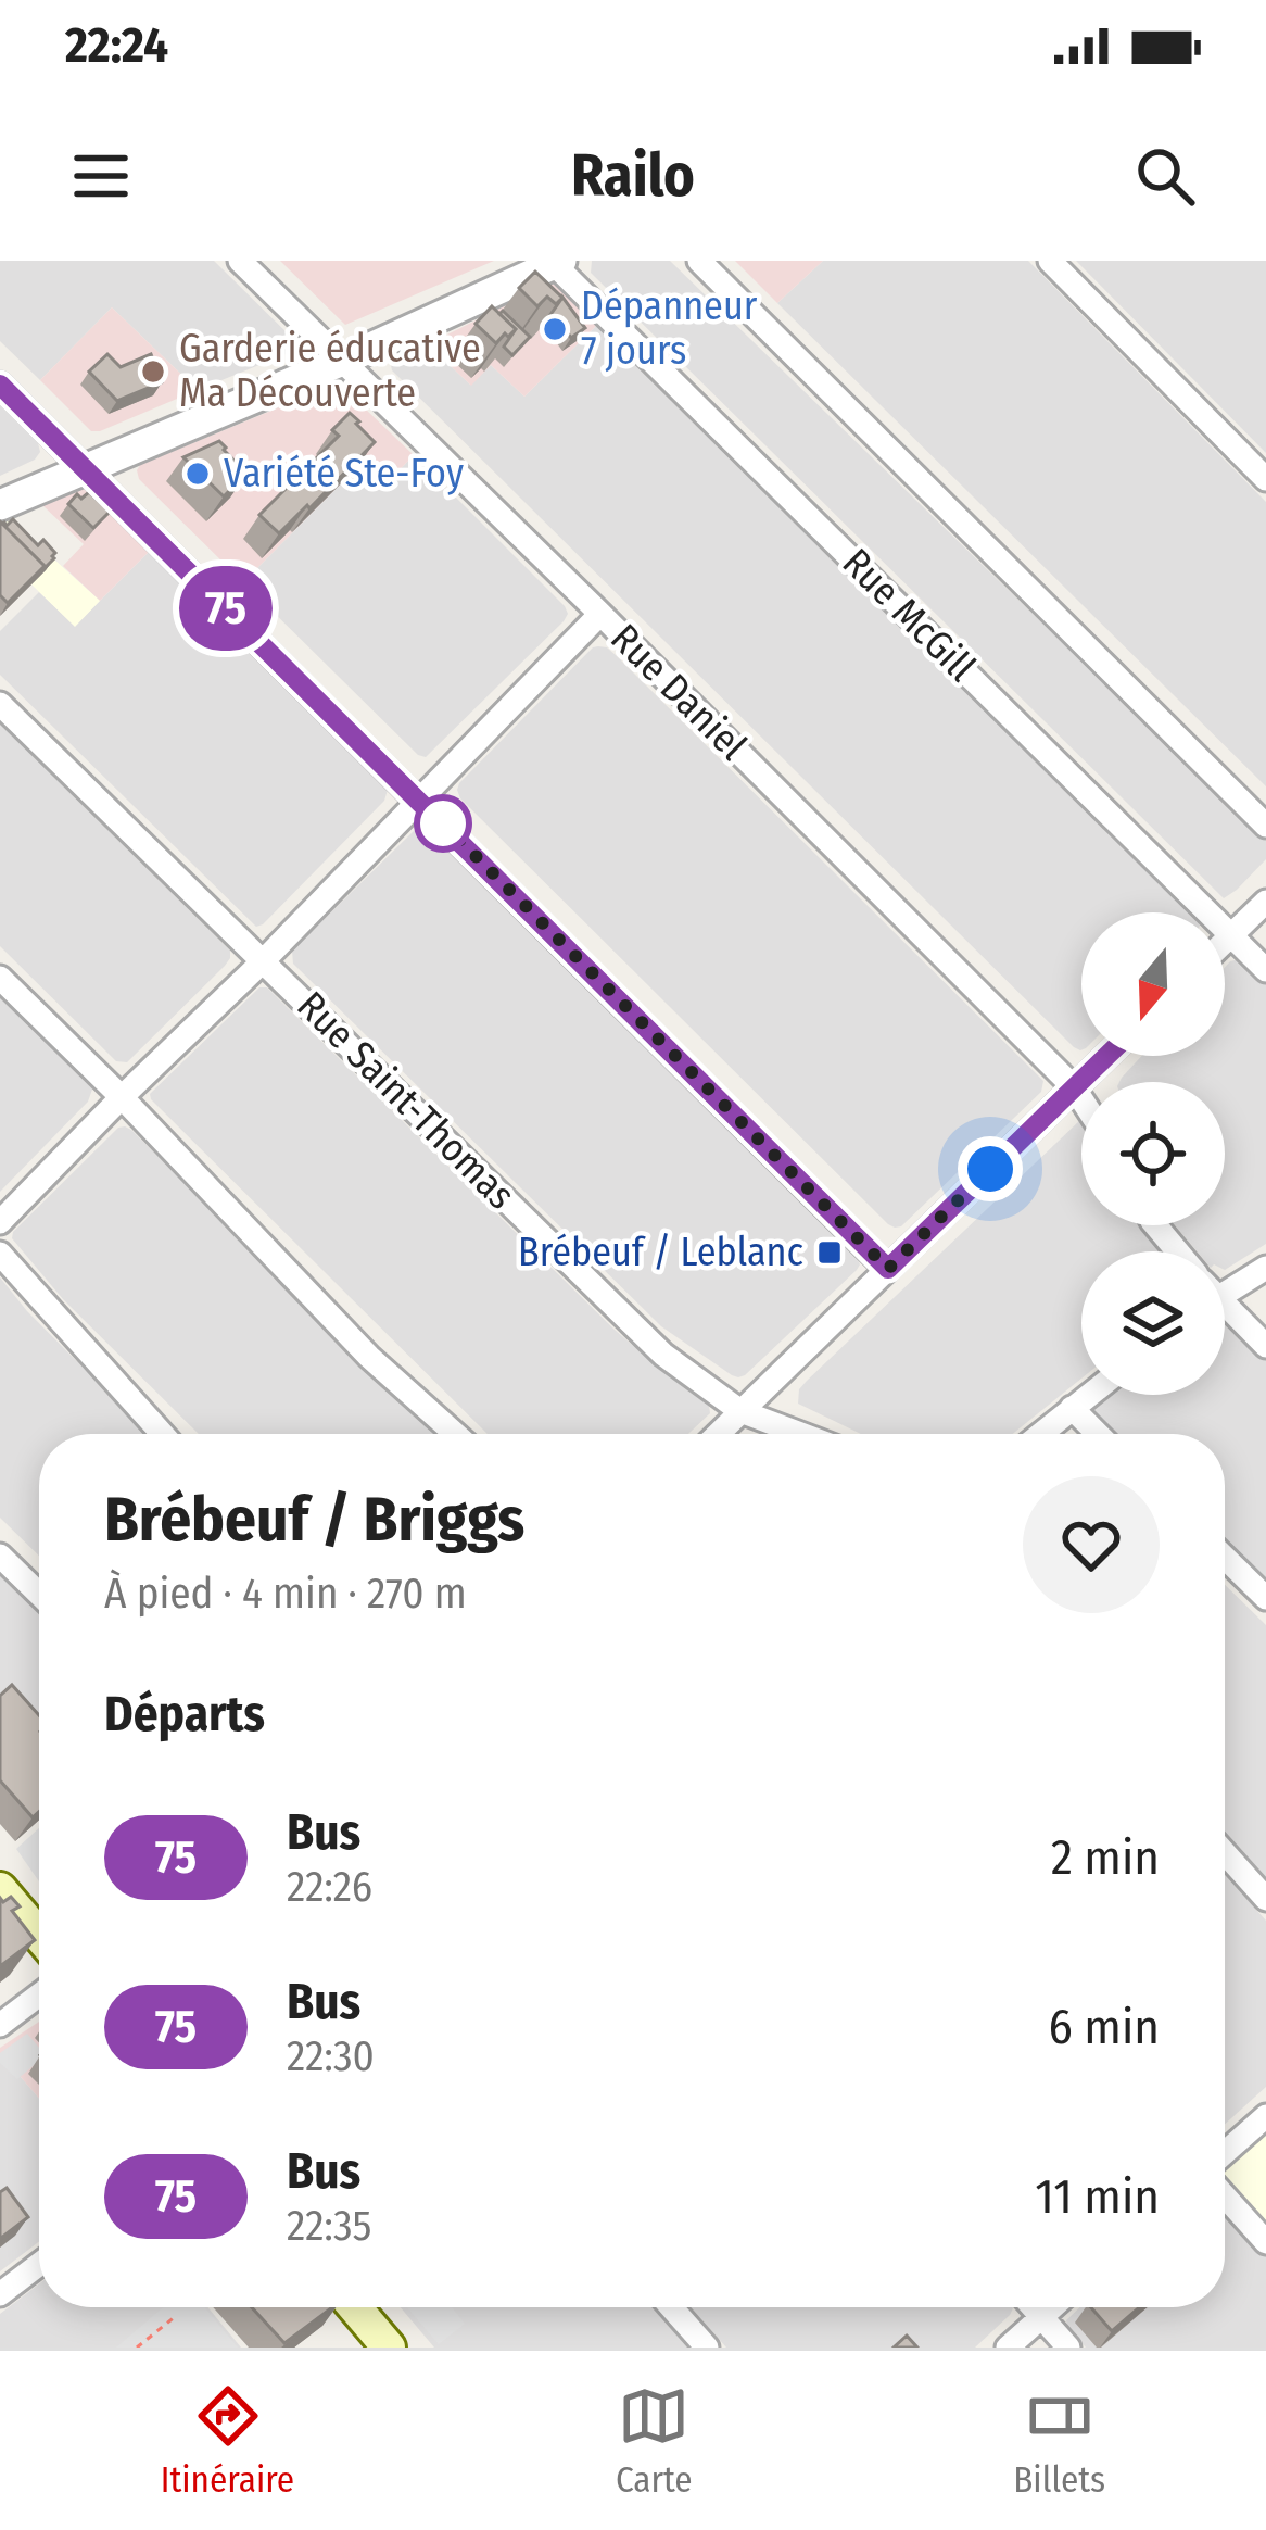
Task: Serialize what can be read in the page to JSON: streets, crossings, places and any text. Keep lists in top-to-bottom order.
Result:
{
  "streets": {
    "street": ["Rue McGill", "Rue Daniel", "Rue Saint-Thomas"]
  },
  "places": {
    "other": ["Dépanneur 7 jours", "Garderie éducative Ma Découverte", "Variété Ste-Foy"],
    "transit": ["Brébeuf / Leblanc"]
  },
  "lines": ["bus line 75"],
  "north": "bottom",
  "page": {
    "status": "22:24",
    "header": "Railo",
    "on_map": "75",
    "heading": [
      ["Brébeuf / Briggs", "À pied · 4 min · 270 m"],
      "Départs"
    ],
    "list": [
      {
        "mark": "75",
        "name": "Bus",
        "note": "22:26",
        "value": "2 min"
      },
      {
        "mark": "75",
        "name": "Bus",
        "note": "22:30",
        "value": "6 min"
      },
      {
        "mark": "75",
        "name": "Bus",
        "note": "22:35",
        "value": "11 min"
      }
    ],
    "tabs": ["Itinéraire", "Carte", "Billets"]
  }
}
